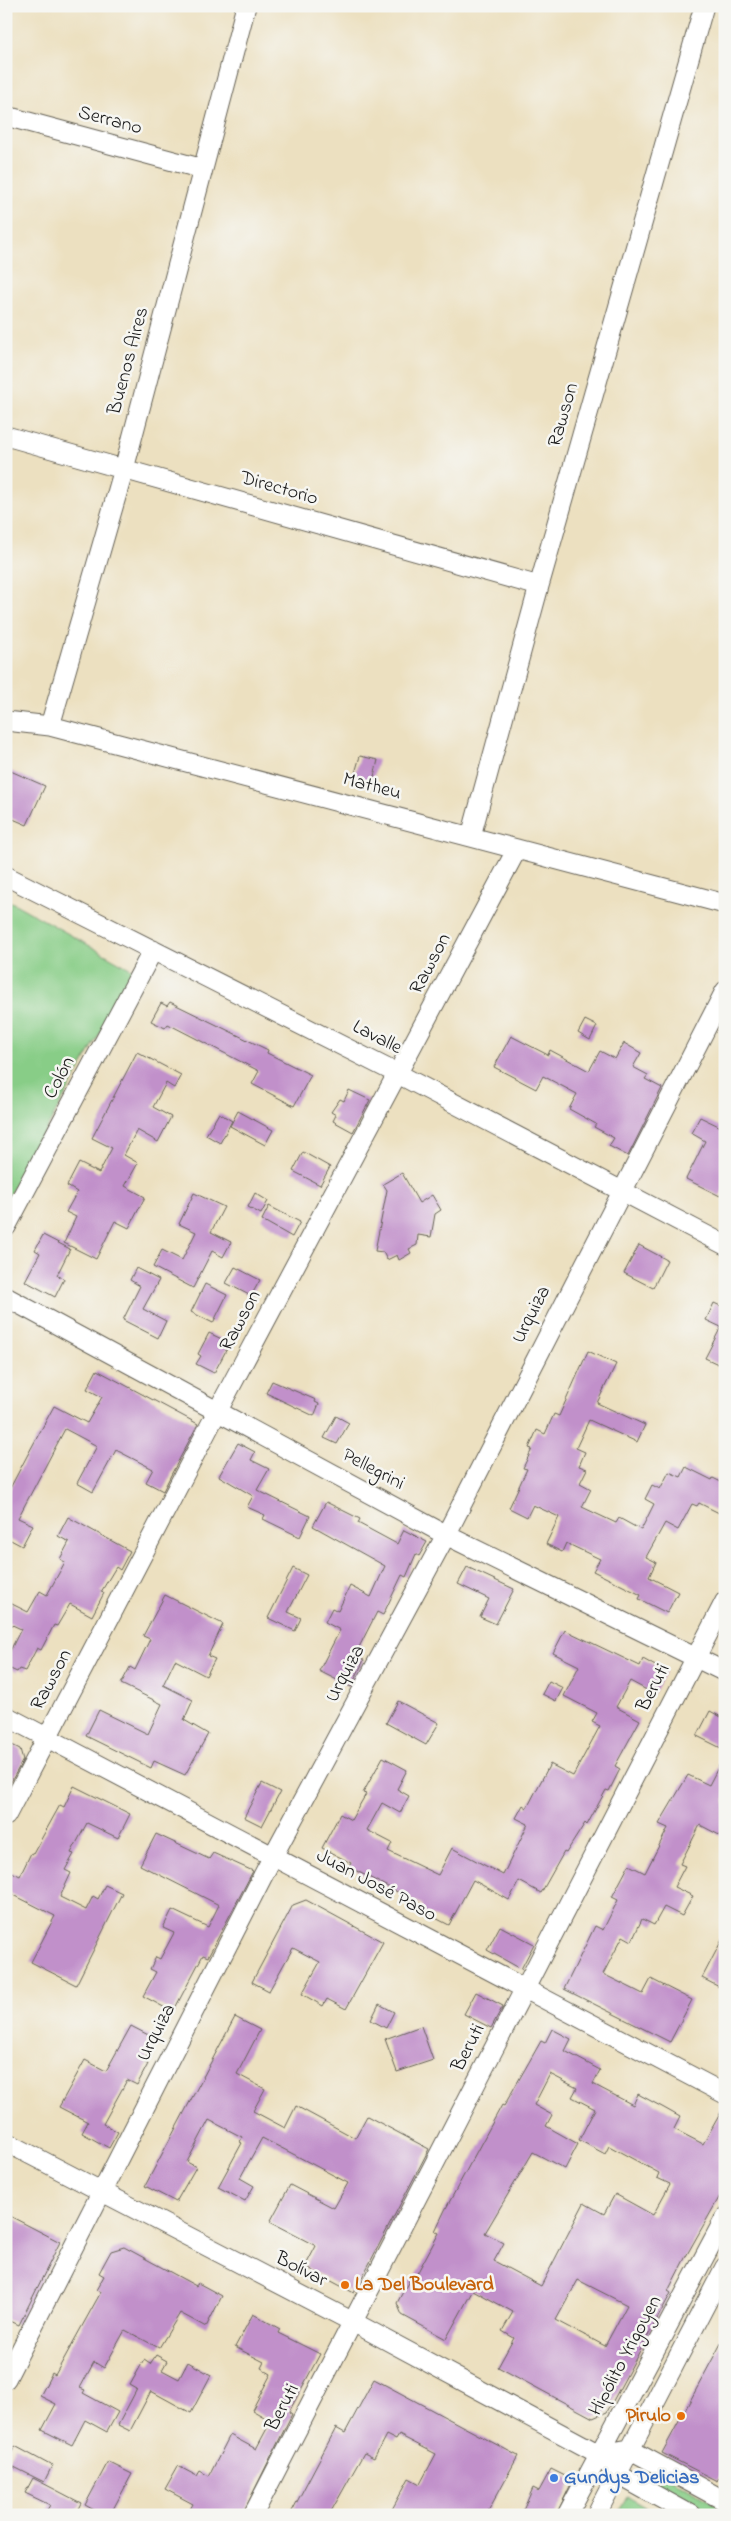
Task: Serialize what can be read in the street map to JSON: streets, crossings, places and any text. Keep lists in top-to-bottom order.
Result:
{
  "streets": {
    "street": [
      "Serrano",
      "Buenos Aires",
      "Rawson",
      "Directorio",
      "Matheu",
      "Lavalle",
      "Colón",
      "Urquiza",
      "Pellegrini",
      "Beruti",
      "Juan José Paso",
      "Bolívar",
      "Hipólito Yrigoyen"
    ]
  },
  "crossings": [
    ["Serrano", "Buenos Aires"],
    ["Buenos Aires", "Directorio"],
    ["Buenos Aires", "Matheu"],
    ["Rawson", "Directorio"],
    ["Rawson", "Matheu"],
    ["Rawson", "Lavalle"],
    ["Rawson", "Pellegrini"],
    ["Rawson", "Juan José Paso"],
    ["Lavalle", "Colón"],
    ["Lavalle", "Urquiza"],
    ["Urquiza", "Pellegrini"],
    ["Urquiza", "Juan José Paso"],
    ["Urquiza", "Bolívar"],
    ["Pellegrini", "Beruti"],
    ["Beruti", "Juan José Paso"],
    ["Beruti", "Bolívar"],
    ["Bolívar", "Hipólito Yrigoyen"]
  ],
  "places": ["La Del Boulevard", "Pirulo", "Gundys Delicias"]
}
